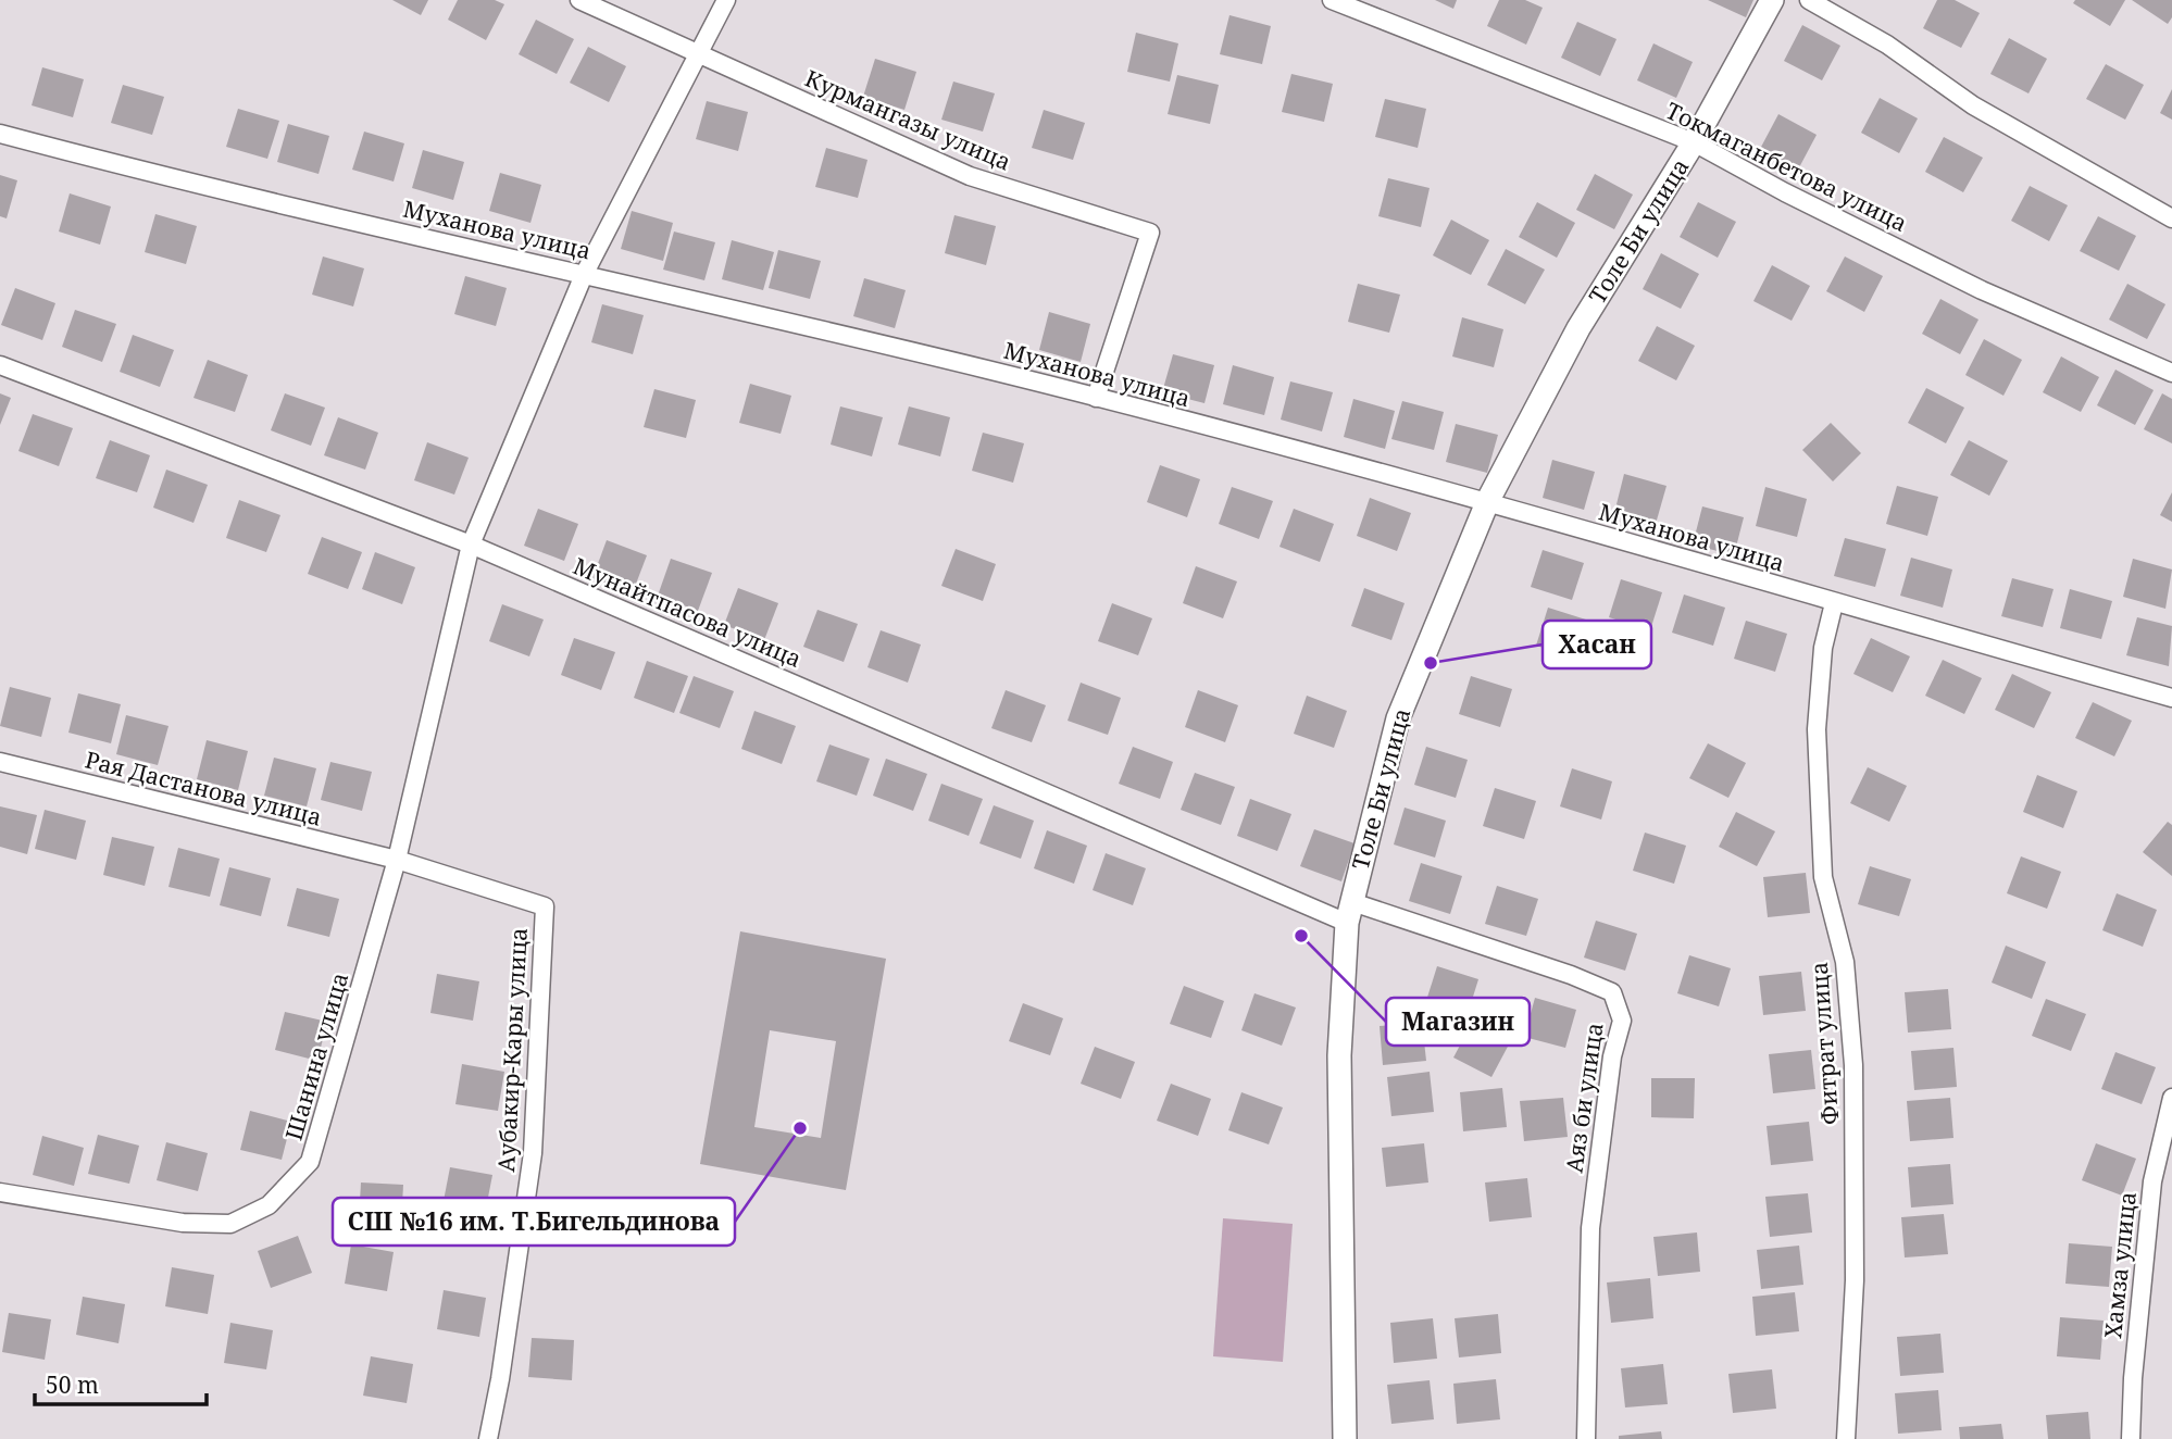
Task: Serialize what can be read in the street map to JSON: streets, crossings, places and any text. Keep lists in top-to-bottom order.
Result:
{
  "streets": {
    "street": [
      "Курмангазы улица",
      "Токмаганбетова улица",
      "Муханова улица",
      "Толе Би улица",
      "Мунайтпасова улица",
      "Рая Дастанова улица",
      "Фитрат улица",
      "Аубакир-Кары улица",
      "Шанина улица",
      "Аяз би улица",
      "Хамза улица"
    ]
  },
  "crossings": [
    ["Курмангазы улица", "Муханова улица"],
    ["Курмангазы улица", "Шанина улица"],
    ["Токмаганбетова улица", "Толе Би улица"],
    ["Муханова улица", "Толе Би улица"],
    ["Муханова улица", "Фитрат улица"],
    ["Муханова улица", "Шанина улица"],
    ["Толе Би улица", "Мунайтпасова улица"],
    ["Толе Би улица", "Аяз би улица"],
    ["Мунайтпасова улица", "Шанина улица"],
    ["Мунайтпасова улица", "Аяз би улица"],
    ["Рая Дастанова улица", "Аубакир-Кары улица"],
    ["Рая Дастанова улица", "Шанина улица"],
    ["Аубакир-Кары улица", "Шанина улица"]
  ],
  "places": ["Хасан", "Магазин", "СШ №16 им. Т.Бигельдинова"],
  "scale_bar": "50 m"
}
